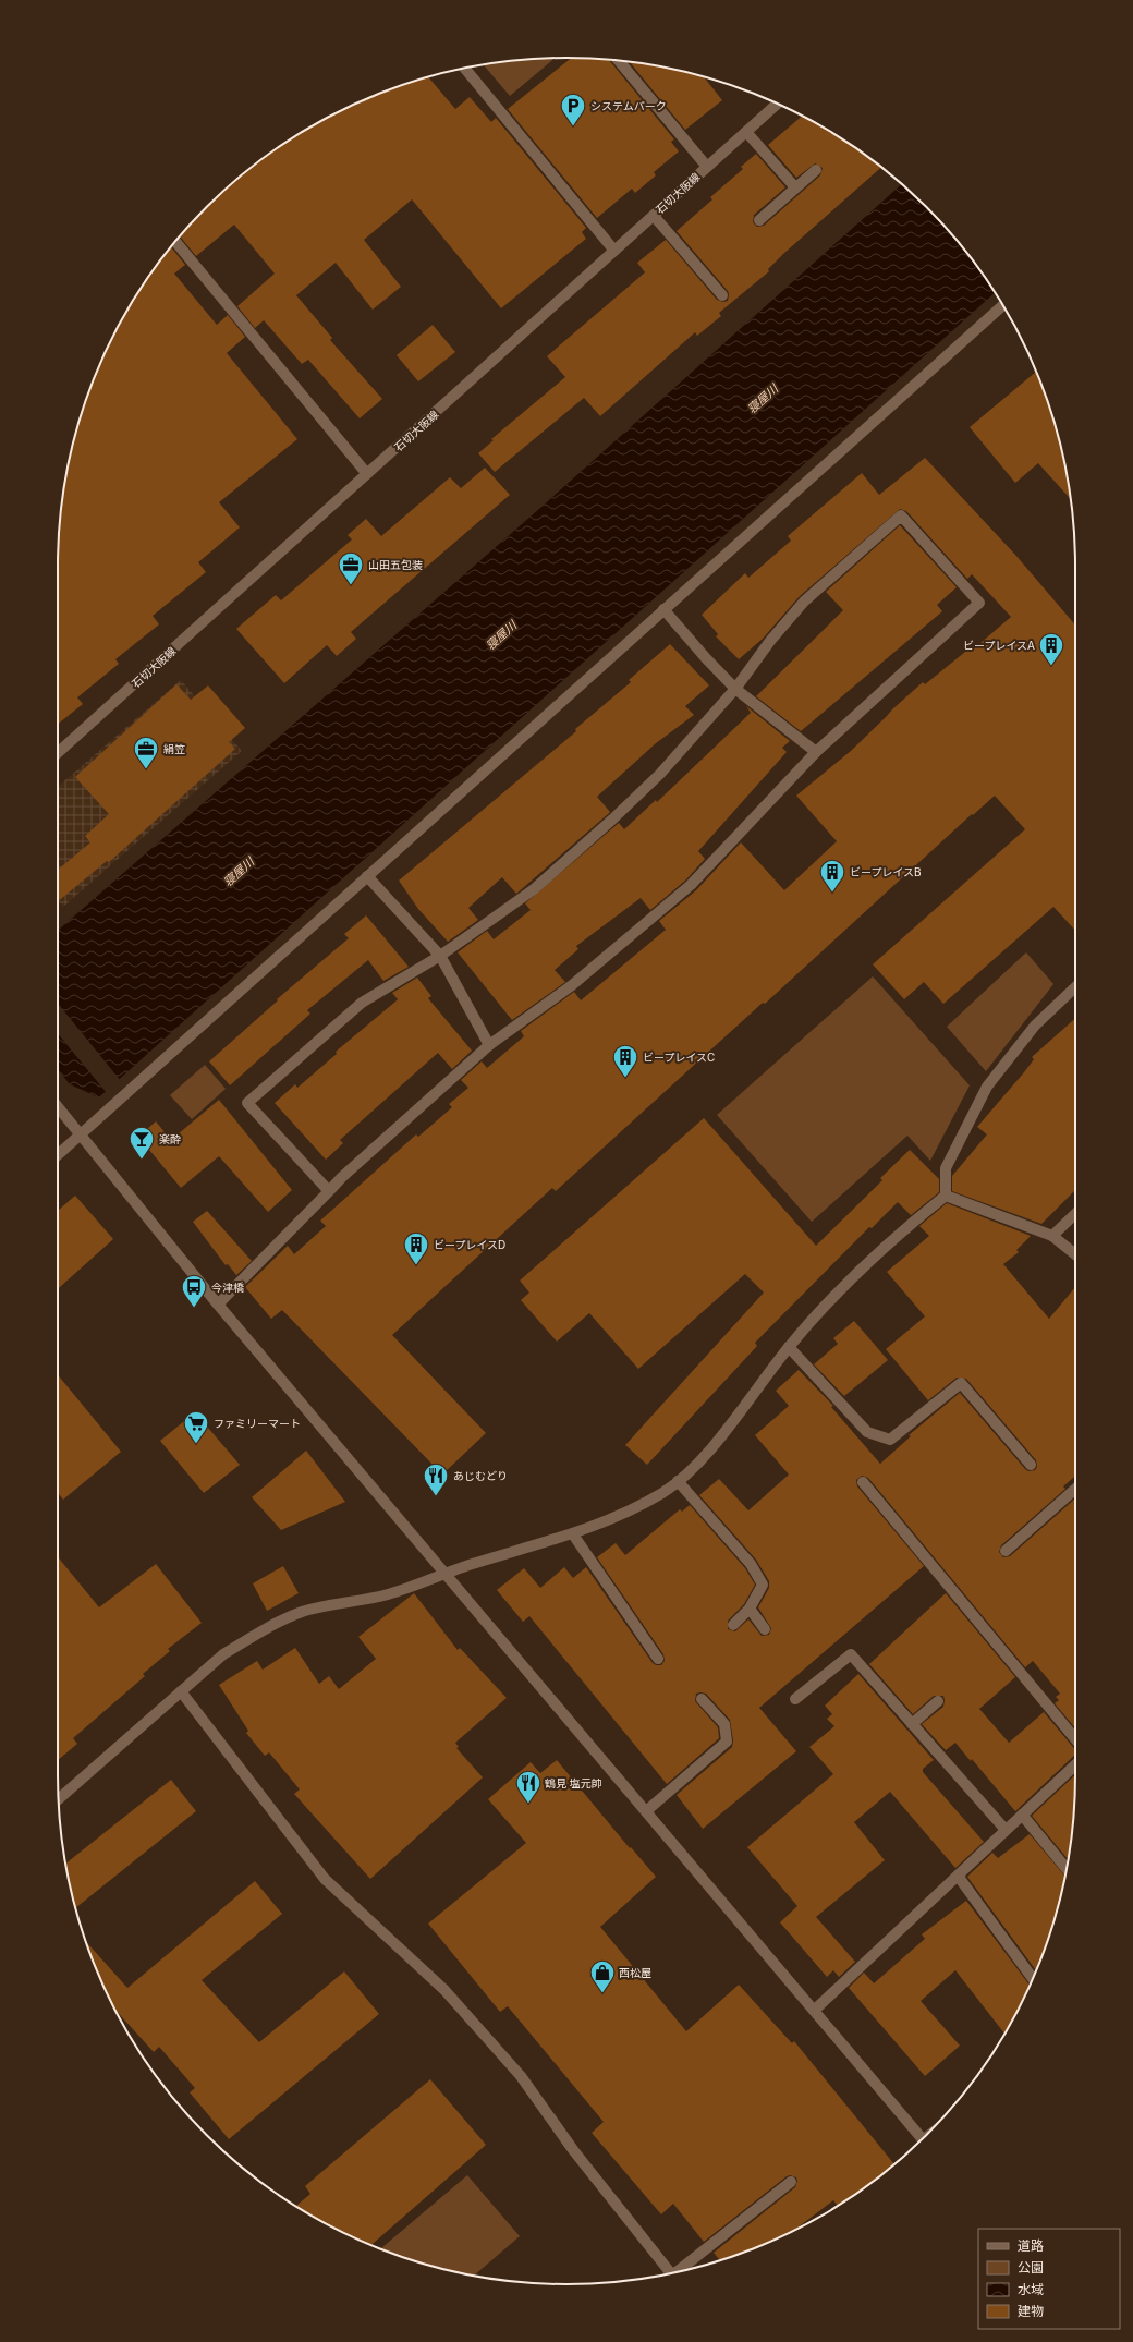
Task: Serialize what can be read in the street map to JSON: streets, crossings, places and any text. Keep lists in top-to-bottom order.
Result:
{
  "streets": {
    "street": ["石切大阪線"]
  },
  "water": ["寝屋川"],
  "places": {
    "parking": ["システムパーク"],
    "office": ["山田五包装", "絹笠"],
    "building": [
      "ビープレイスA",
      "ビープレイスB",
      "ビープレイスC",
      "ビープレイスD"
    ],
    "bar": ["楽酔"],
    "bus stop": ["今津橋"],
    "supermarket": ["ファミリーマート"],
    "restaurant": ["あじむどり", "鶴見 塩元帥"],
    "shop": ["西松屋"]
  },
  "legend": [
    "道路",
    "公園",
    "水域",
    "建物"
  ]
}
